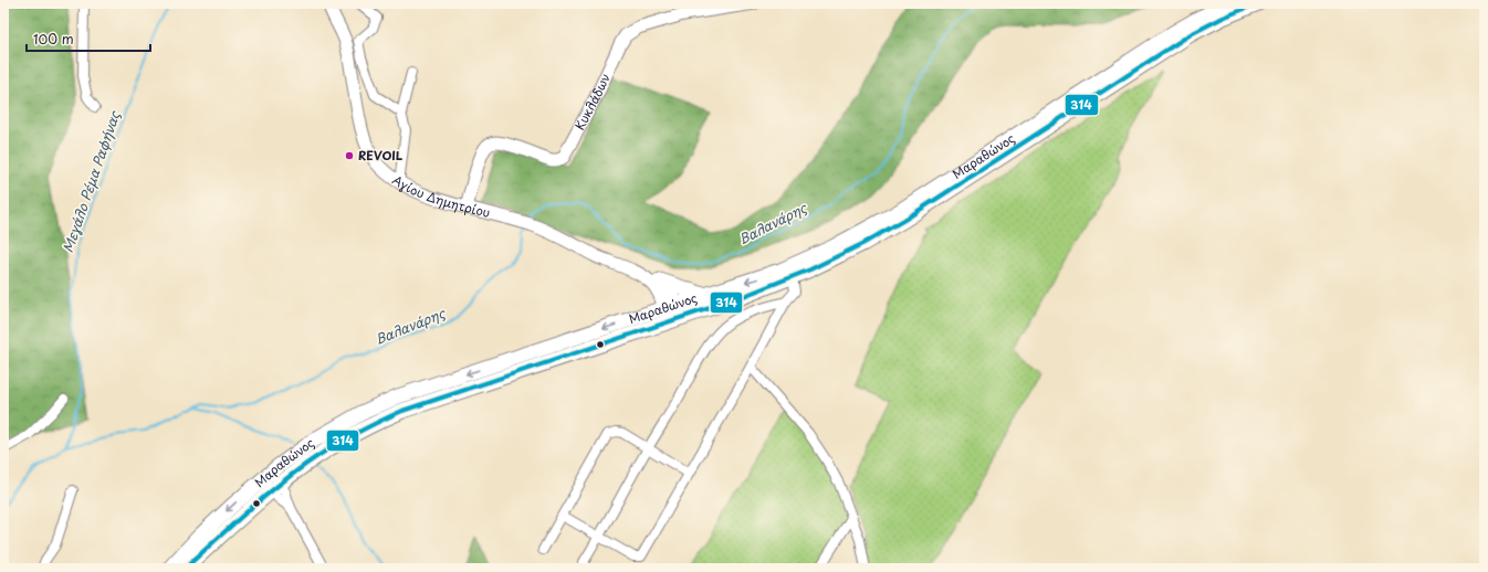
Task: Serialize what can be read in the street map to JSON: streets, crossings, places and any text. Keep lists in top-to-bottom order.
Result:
{
  "streets": {
    "main road": ["Μαραθώνος"],
    "street": ["Κυκλάδων", "Αγίου Δημητρίου"]
  },
  "crossings": [
    ["Κυκλάδων", "Αγίου Δημητρίου"],
    ["Μαραθώνος", "Αγίου Δημητρίου"]
  ],
  "water": ["Μεγάλο Ρέμα Ραφήνας", "Βαλανάρης"],
  "places": ["REVOIL"],
  "lines": ["transit line 314"],
  "scale_bar": "100 m"
}
